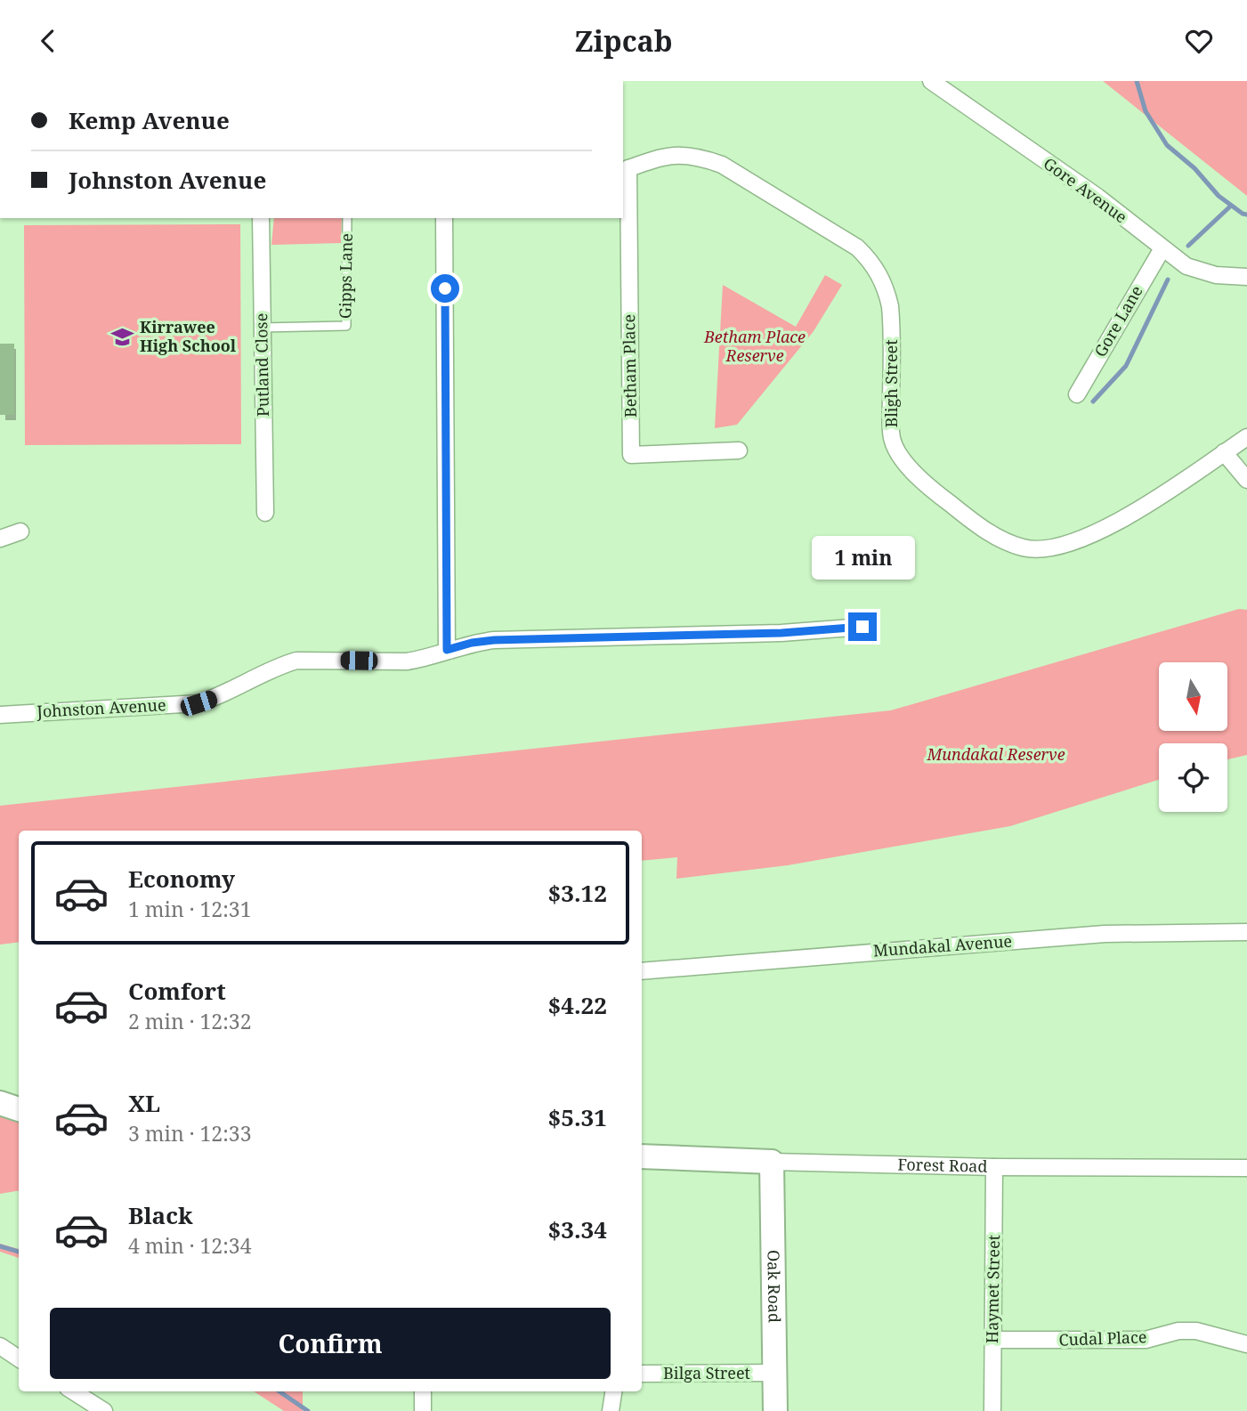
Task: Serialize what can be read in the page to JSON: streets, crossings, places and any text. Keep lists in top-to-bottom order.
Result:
{
  "streets": {
    "street": [
      "Gore Avenue",
      "Gore Lane",
      "Putland Close",
      "Betham Place",
      "Bligh Street",
      "Johnston Avenue",
      "Mundakal Avenue",
      "Forest Road",
      "Oak Road",
      "Haymet Street",
      "Cudal Place",
      "Bilga Street"
    ],
    "lane": ["Gipps Lane"]
  },
  "crossings": [
    ["Gore Avenue", "Gore Lane"],
    ["Gipps Lane", "Putland Close"],
    ["Betham Place", "Bligh Street"],
    ["Forest Road", "Oak Road"],
    ["Forest Road", "Haymet Street"],
    ["Oak Road", "Bilga Street"],
    ["Haymet Street", "Cudal Place"]
  ],
  "parks": ["Betham Place Reserve", "Mundakal Reserve"],
  "places": {
    "school or university": ["Kirrawee High School"]
  },
  "north": "bottom",
  "page": {
    "header": "Zipcab",
    "banner": ["Kemp Avenue", "Johnston Avenue"],
    "bubble": "1 min",
    "list": [
      {
        "name": "Economy",
        "note": "1 min · 12:31",
        "value": "$3.12"
      },
      {
        "name": "Comfort",
        "note": "2 min · 12:32",
        "value": "$4.22"
      },
      {
        "name": "XL",
        "note": "3 min · 12:33",
        "value": "$5.31"
      },
      {
        "name": "Black",
        "note": "4 min · 12:34",
        "value": "$3.34"
      }
    ],
    "buttons": "Confirm"
  }
}
